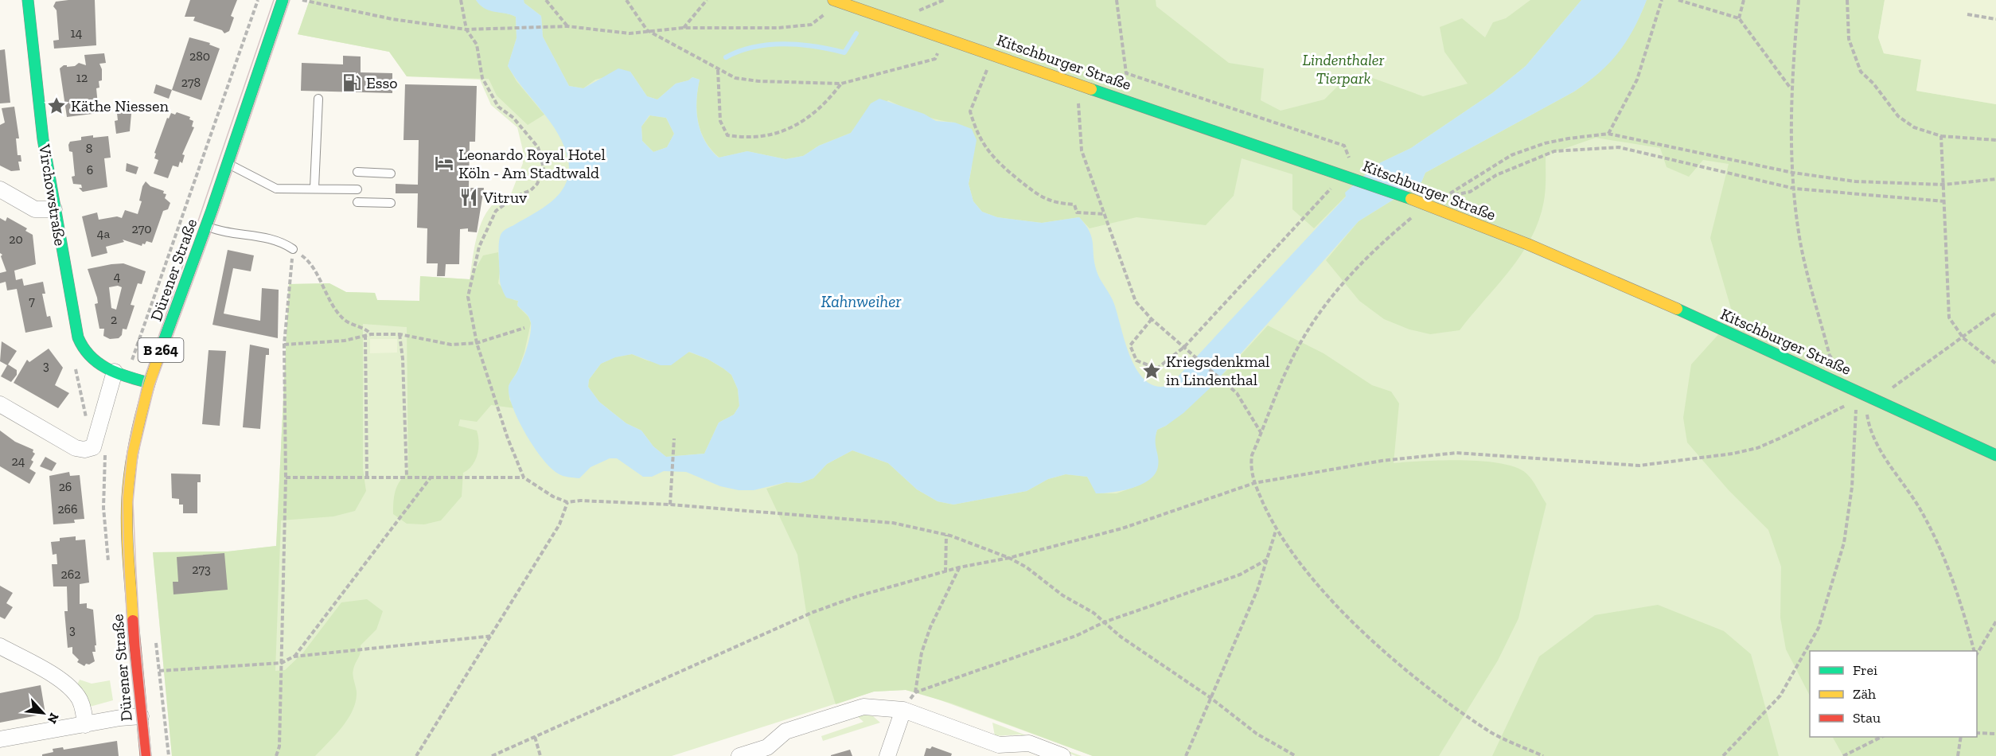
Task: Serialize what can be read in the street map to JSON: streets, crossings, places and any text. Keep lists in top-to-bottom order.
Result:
{
  "streets": {
    "street": [
      "Kitschburger Straße",
      "Virchowstraße",
      "Dürener Straße",
      "B 264"
    ]
  },
  "crossings": [
    ["Virchowstraße", "Dürener Straße"]
  ],
  "water": ["Kahnweiher"],
  "parks": ["Lindenthaler Tierpark"],
  "places": {
    "fuel station": ["Esso"],
    "place": ["Käthe Niessen", "Kriegsdenkmal in Lindenthal"],
    "hotel": ["Leonardo Royal Hotel Köln - Am Stadtwald"],
    "restaurant": ["Vitruv"]
  },
  "house_numbers": [
    "14",
    "280",
    "12",
    "278",
    "8",
    "6",
    "270",
    "4a",
    "20",
    "4",
    "7",
    "2",
    "3",
    "24",
    "26",
    "266",
    "273",
    "262",
    "3"
  ],
  "legend": ["Frei", "Zäh", "Stau"],
  "north": "bottom right"
}
